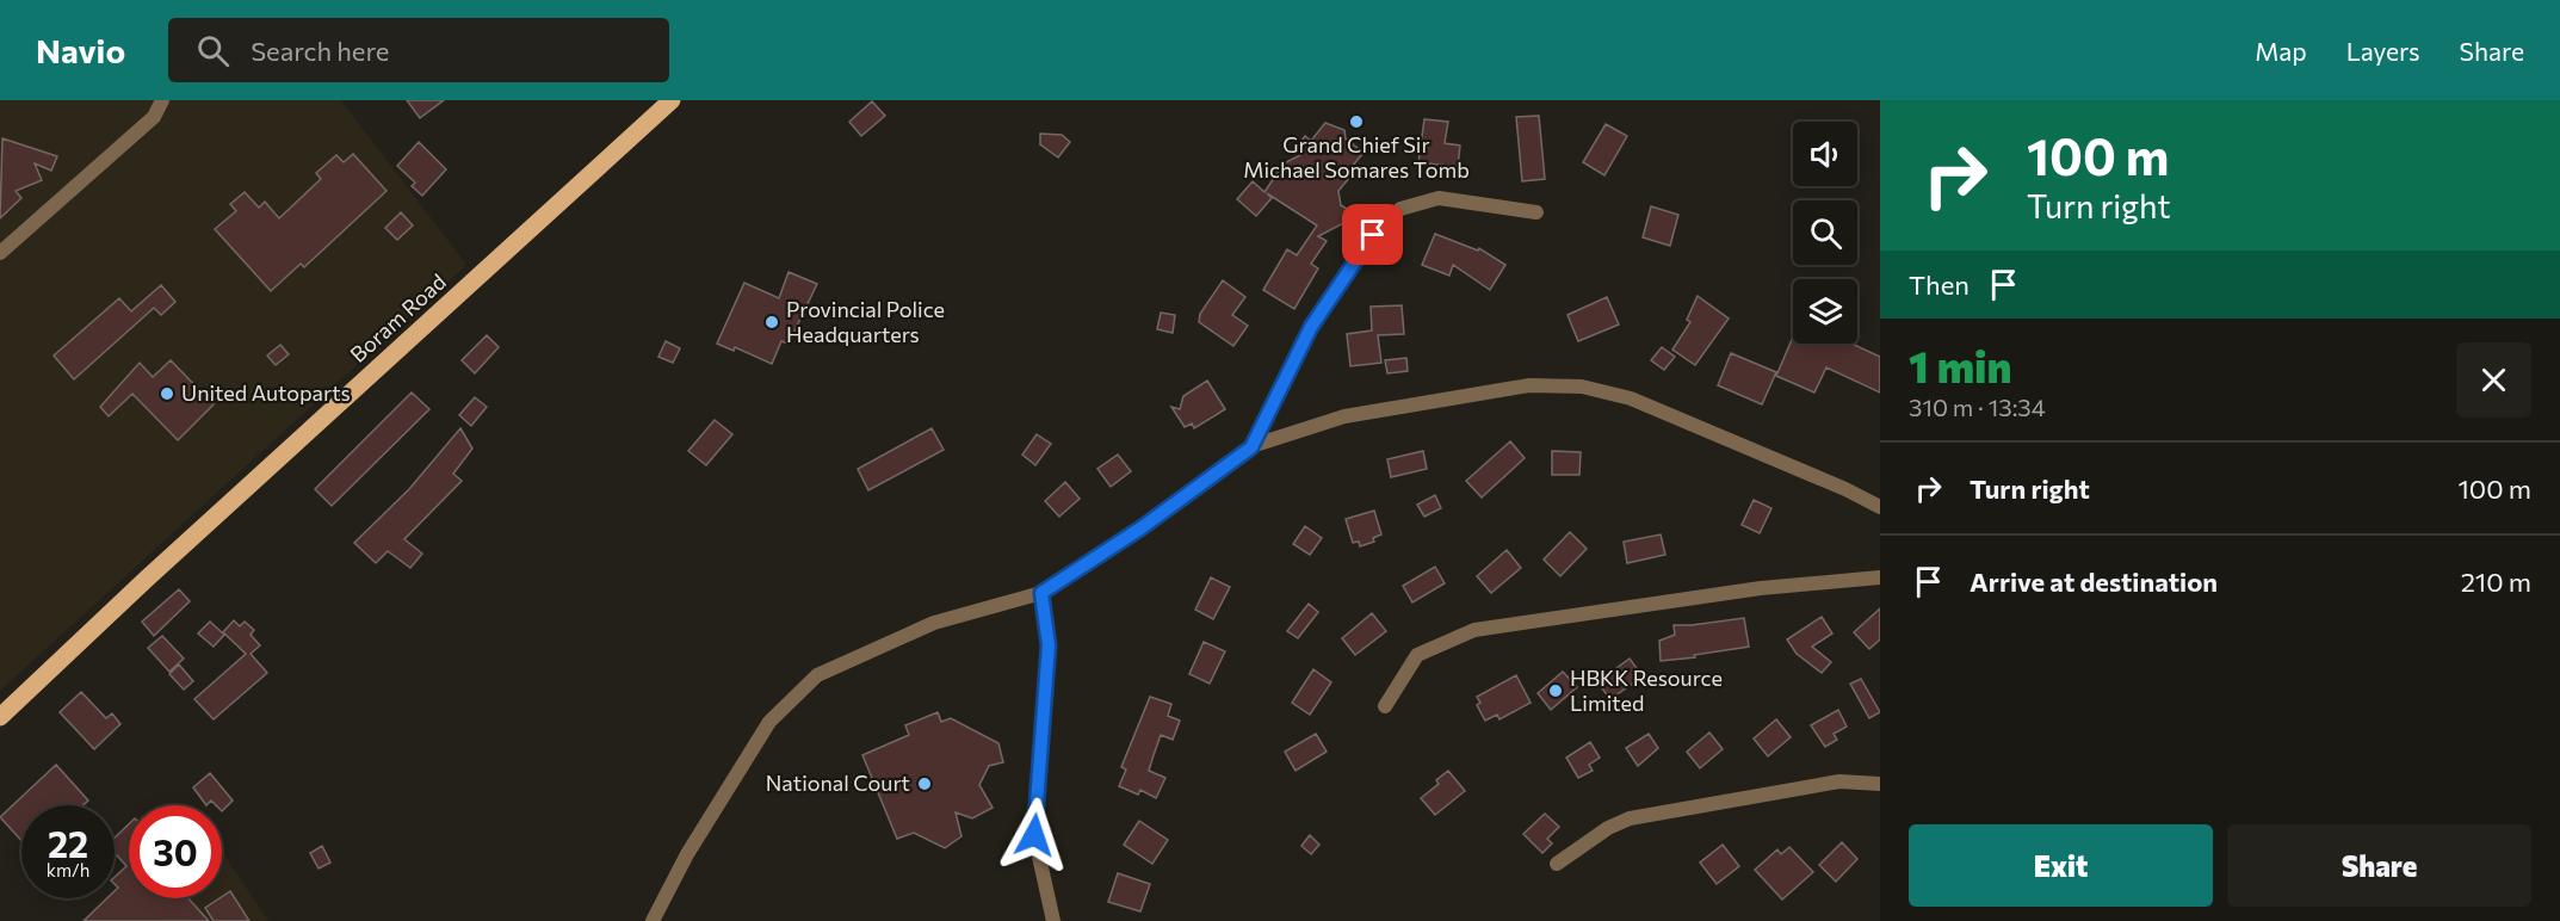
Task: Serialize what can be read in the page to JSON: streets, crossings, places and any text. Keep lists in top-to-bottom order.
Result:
{
  "streets": {
    "main road": ["Boram Road"]
  },
  "places": [
    "Grand Chief Sir Michael Somares Tomb",
    "Provincial Police Headquarters",
    "United Autoparts",
    "HBKK Resource Limited",
    "National Court"
  ],
  "page": {
    "header": "Navio",
    "search": "Search here",
    "nav": ["Map", "Layers", "Share"],
    "turn": ["100 m", "Turn right"],
    "then": "Then",
    "heading": ["1 min", "310 m · 13:34"],
    "list": [
      {
        "name": "Turn right",
        "value": "100 m"
      },
      {
        "name": "Arrive at destination",
        "value": "210 m"
      }
    ],
    "speed": "22 km/h",
    "limit": "30",
    "buttons": ["Exit", "Share"]
  }
}
